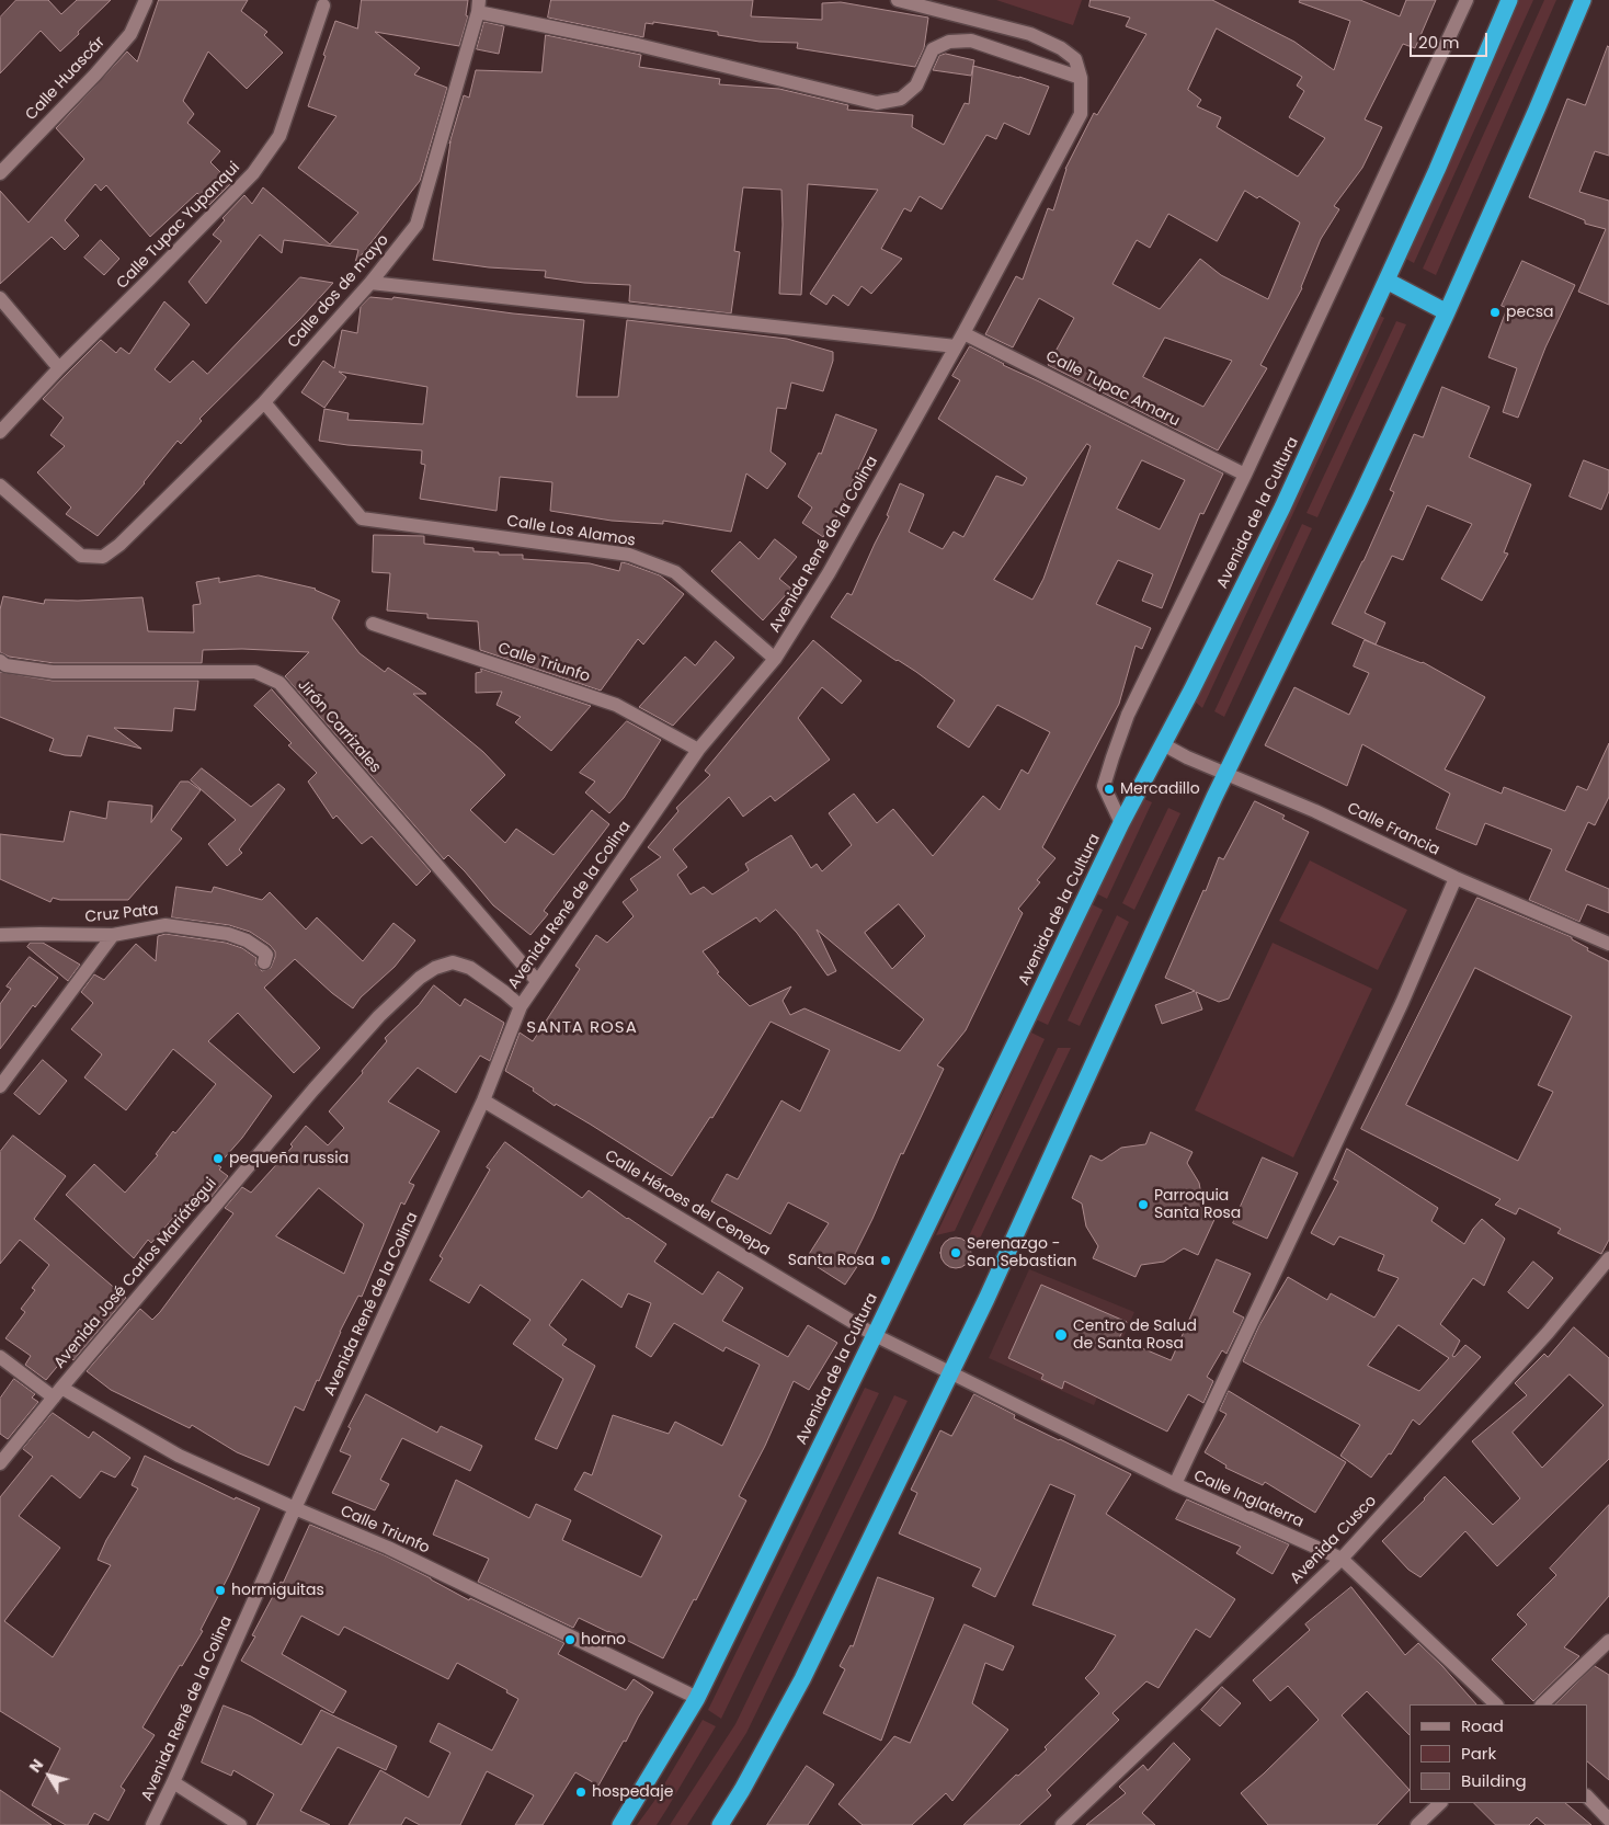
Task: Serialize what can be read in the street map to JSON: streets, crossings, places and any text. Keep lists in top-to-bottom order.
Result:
{
  "streets": {
    "highway": ["Avenida de la Cultura"],
    "street": [
      "Calle Huascár",
      "Calle Tupac Yupanqui",
      "Calle dos de mayo",
      "Calle Tupac Amaru",
      "Calle Los Alamos",
      "Avenida René de la Colina",
      "Calle Triunfo",
      "Jirón Carrizales",
      "Calle Francia",
      "Cruz Pata",
      "Calle Héroes del Cenepa",
      "Avenida José Carlos Mariátegui",
      "Calle Inglaterra",
      "Avenida Cusco"
    ]
  },
  "crossings": [
    ["Calle dos de mayo", "Calle Los Alamos"],
    ["Calle Tupac Amaru", "Avenida René de la Colina"],
    ["Avenida de la Cultura", "Calle Triunfo"],
    ["Avenida de la Cultura", "Calle Francia"],
    ["Avenida de la Cultura", "Calle Héroes del Cenepa"],
    ["Calle Los Alamos", "Avenida René de la Colina"],
    ["Avenida René de la Colina", "Calle Triunfo"],
    ["Avenida René de la Colina", "Jirón Carrizales"],
    ["Avenida René de la Colina", "Calle Héroes del Cenepa"],
    ["Avenida René de la Colina", "Avenida José Carlos Mariátegui"],
    ["Calle Triunfo", "Avenida José Carlos Mariátegui"],
    ["Calle Héroes del Cenepa", "Calle Inglaterra"],
    ["Calle Inglaterra", "Avenida Cusco"]
  ],
  "districts": ["SANTA ROSA"],
  "places": [
    "pecsa",
    "Mercadillo",
    "pequeña russia",
    "Parroquia Santa Rosa",
    "Serenazgo - San Sebastian",
    "Santa Rosa",
    "Centro de Salud de Santa Rosa",
    "hormiguitas",
    "horno",
    "hospedaje"
  ],
  "legend": ["Road", "Park", "Building"],
  "scale_bar": "20 m",
  "north": "top left"
}
